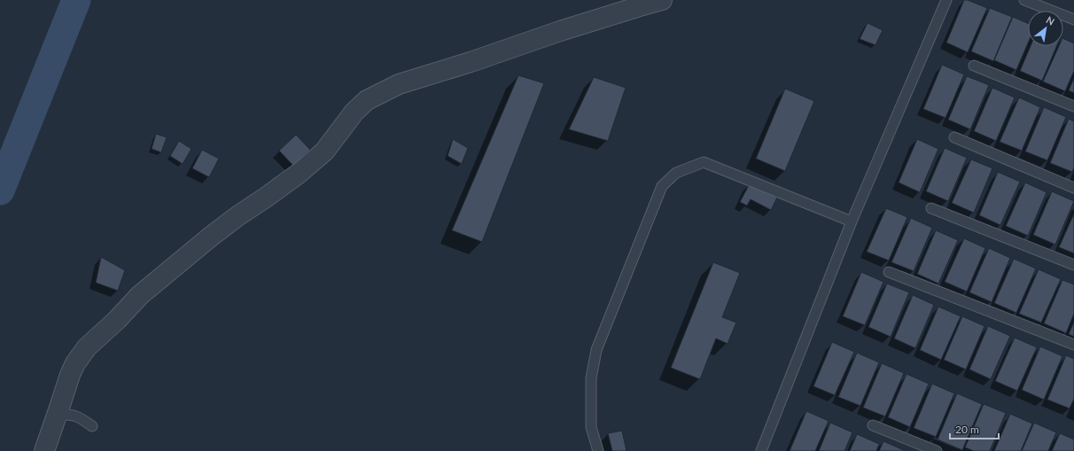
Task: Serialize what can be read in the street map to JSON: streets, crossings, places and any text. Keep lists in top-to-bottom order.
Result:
{
  "scale_bar": "20 m",
  "north": "top right"
}
